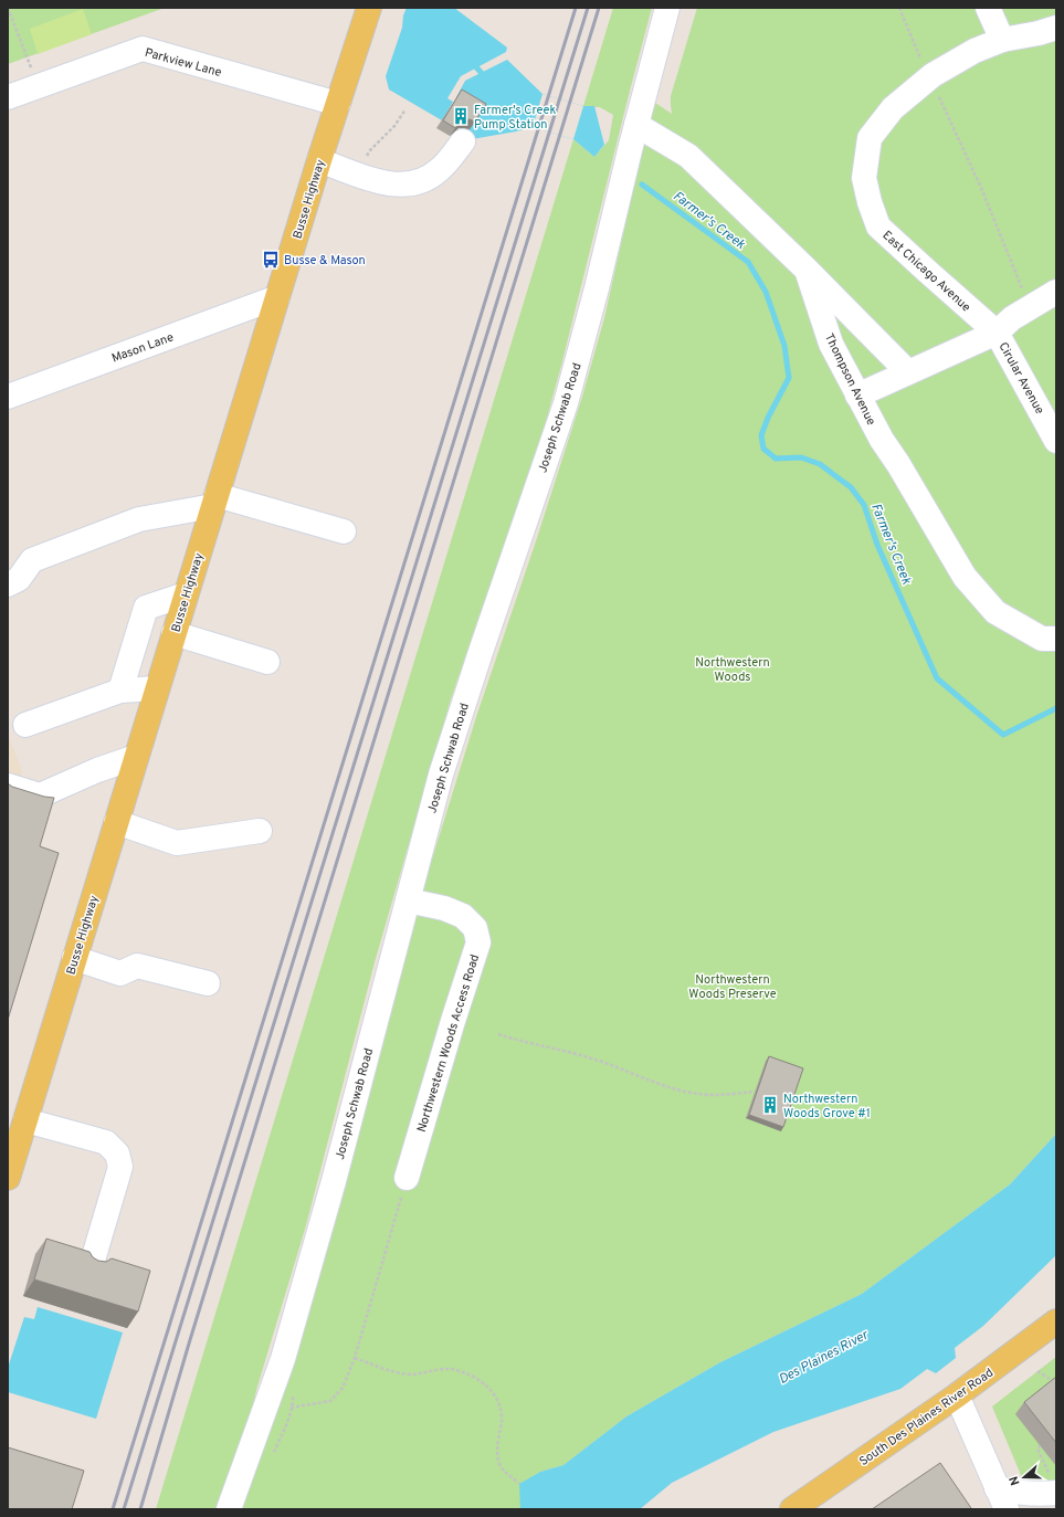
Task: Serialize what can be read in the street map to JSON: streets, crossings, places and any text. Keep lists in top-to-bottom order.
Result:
{
  "streets": {
    "main road": ["Busse Highway", "South Des Plaines River Road"],
    "street": [
      "Parkview Lane",
      "East Chicago Avenue",
      "Mason Lane",
      "Cirular Avenue",
      "Thompson Avenue",
      "Joseph Schwab Road",
      "Northwestern Woods Access Road"
    ]
  },
  "crossings": [
    ["Parkview Lane", "Busse Highway"],
    ["Busse Highway", "Mason Lane"],
    ["East Chicago Avenue", "Cirular Avenue"],
    ["Thompson Avenue", "Joseph Schwab Road"],
    ["Joseph Schwab Road", "Northwestern Woods Access Road"]
  ],
  "water": ["Farmer's Creek", "Des Plaines River"],
  "parks": ["Northwestern Woods", "Northwestern Woods Preserve"],
  "places": {
    "building": ["Farmer's Creek Pump Station", "Northwestern Woods Grove #1"],
    "bus stop": ["Busse & Mason"]
  },
  "north": "left"
}
